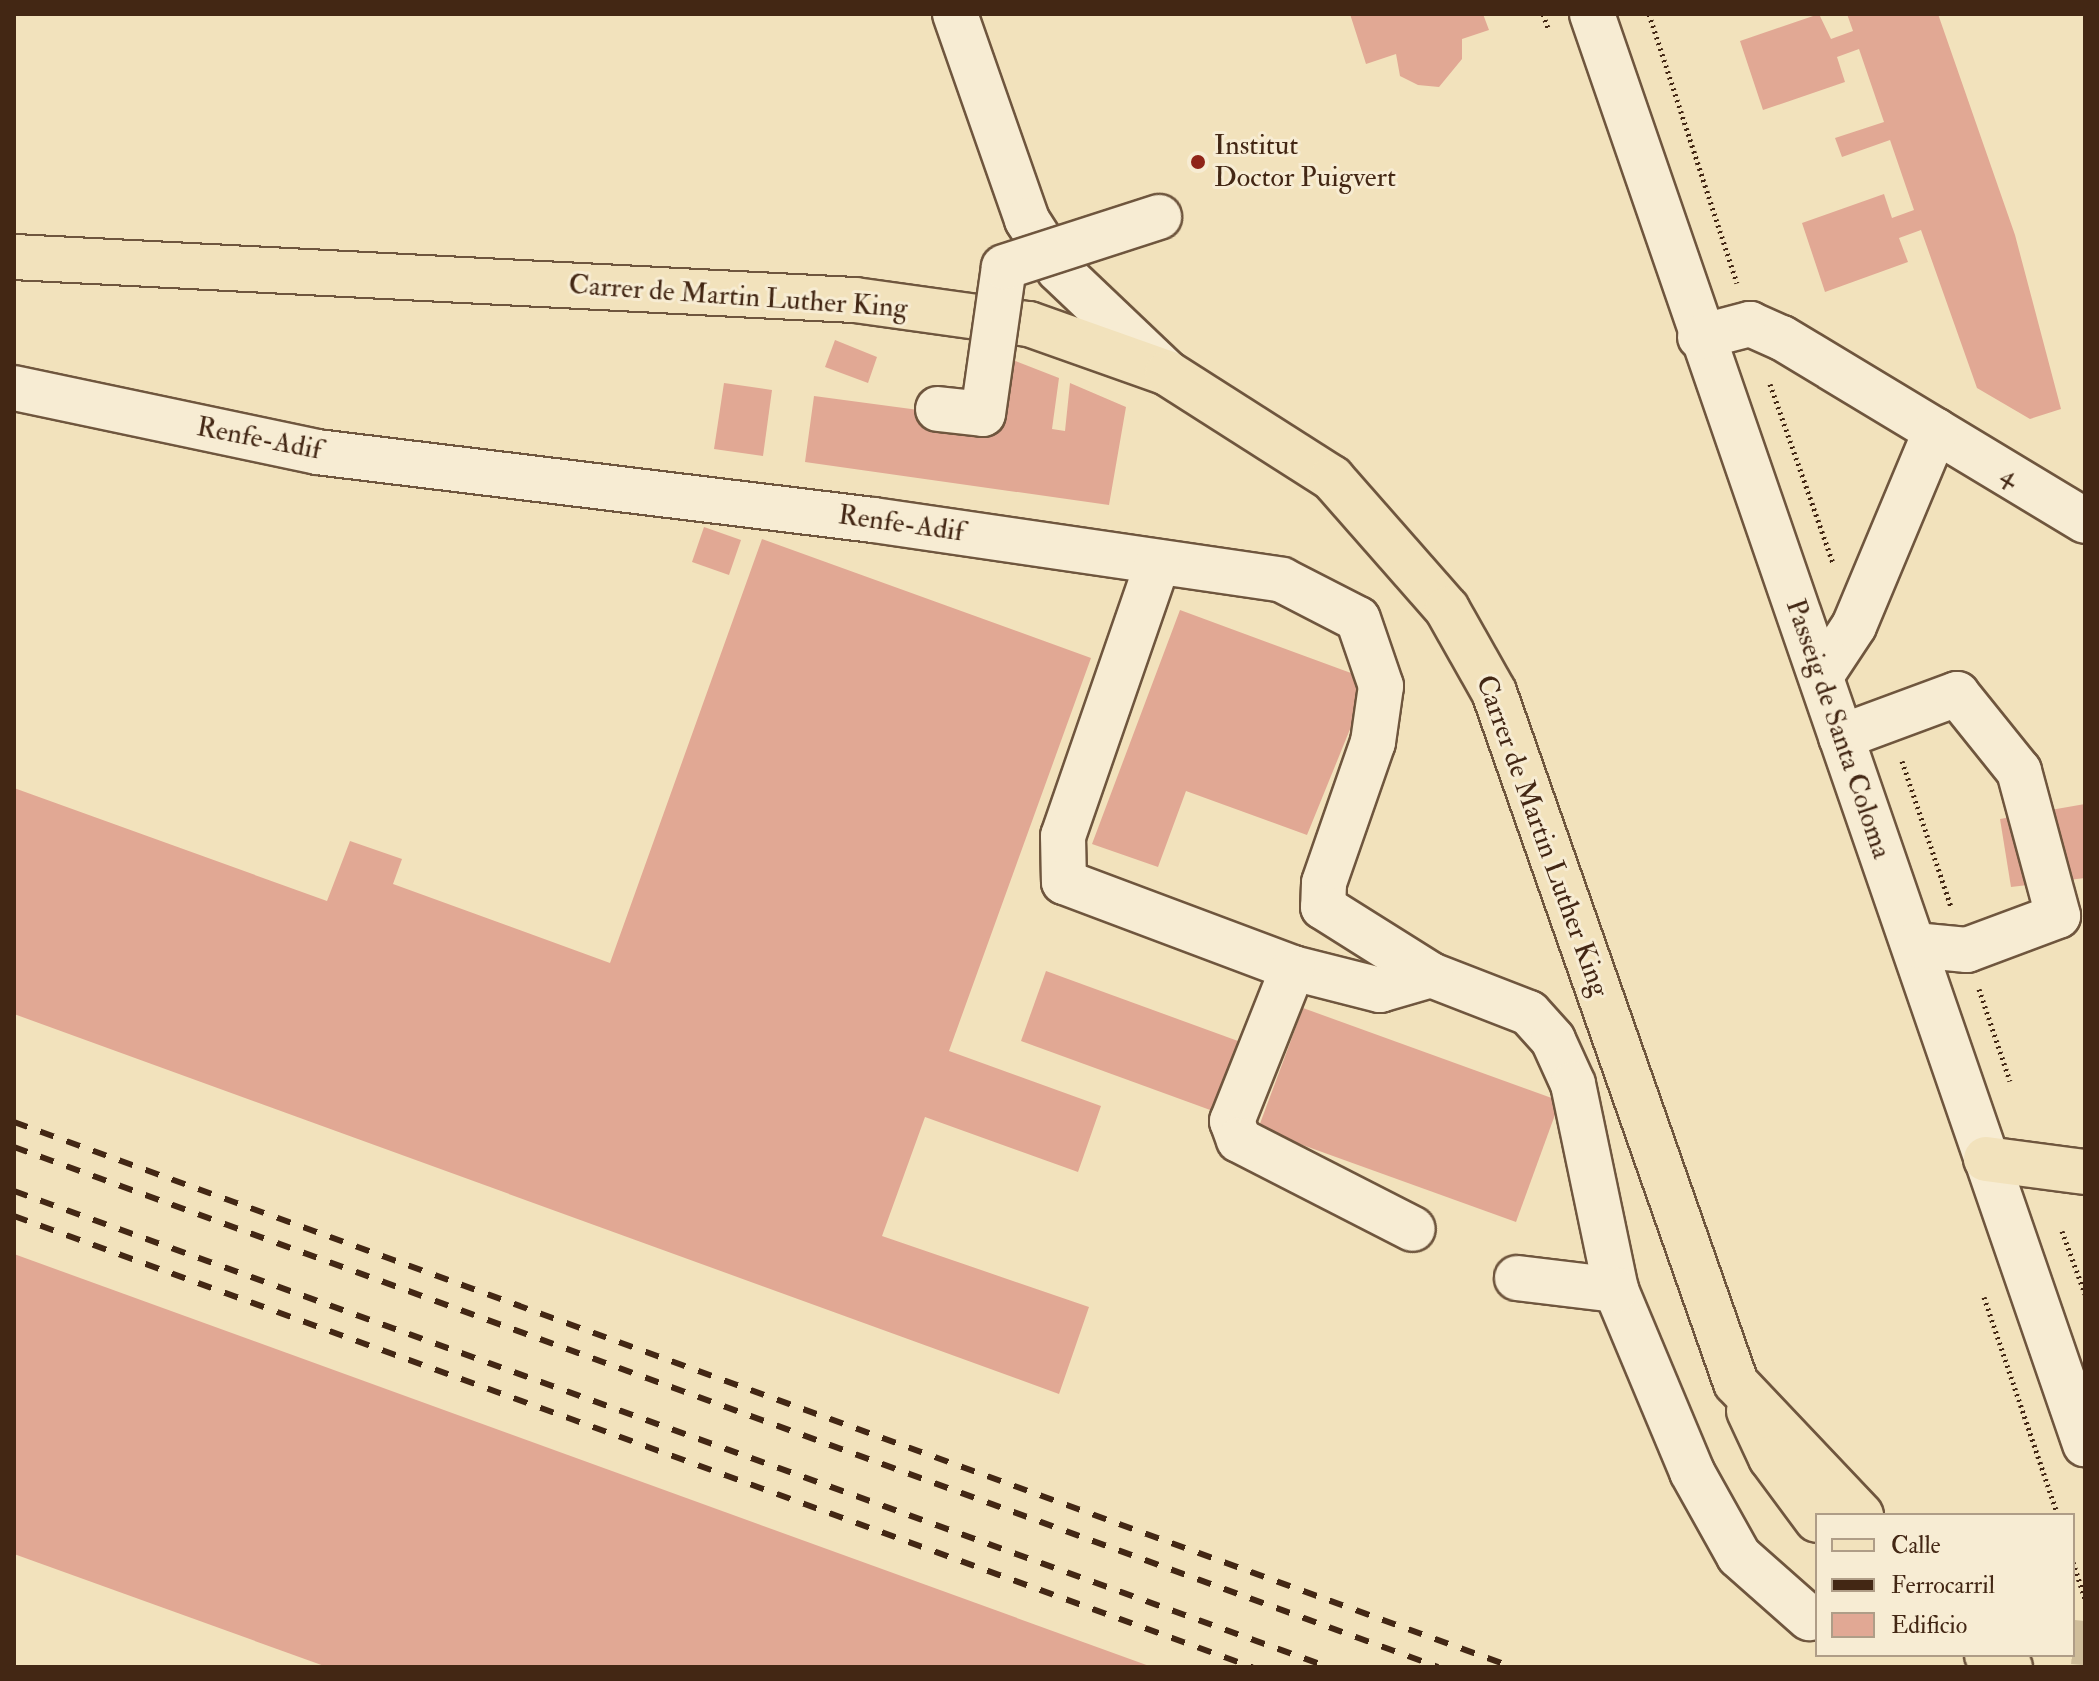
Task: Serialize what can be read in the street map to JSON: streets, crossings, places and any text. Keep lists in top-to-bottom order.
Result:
{
  "streets": {
    "main road": ["Carrer de Martin Luther King"],
    "street": ["Renfe-Adif", "4", "Passeig de Santa Coloma"]
  },
  "crossings": [
    ["4", "Passeig de Santa Coloma"]
  ],
  "places": ["Institut Doctor Puigvert"],
  "legend": ["Calle", "Ferrocarril", "Edificio"]
}
